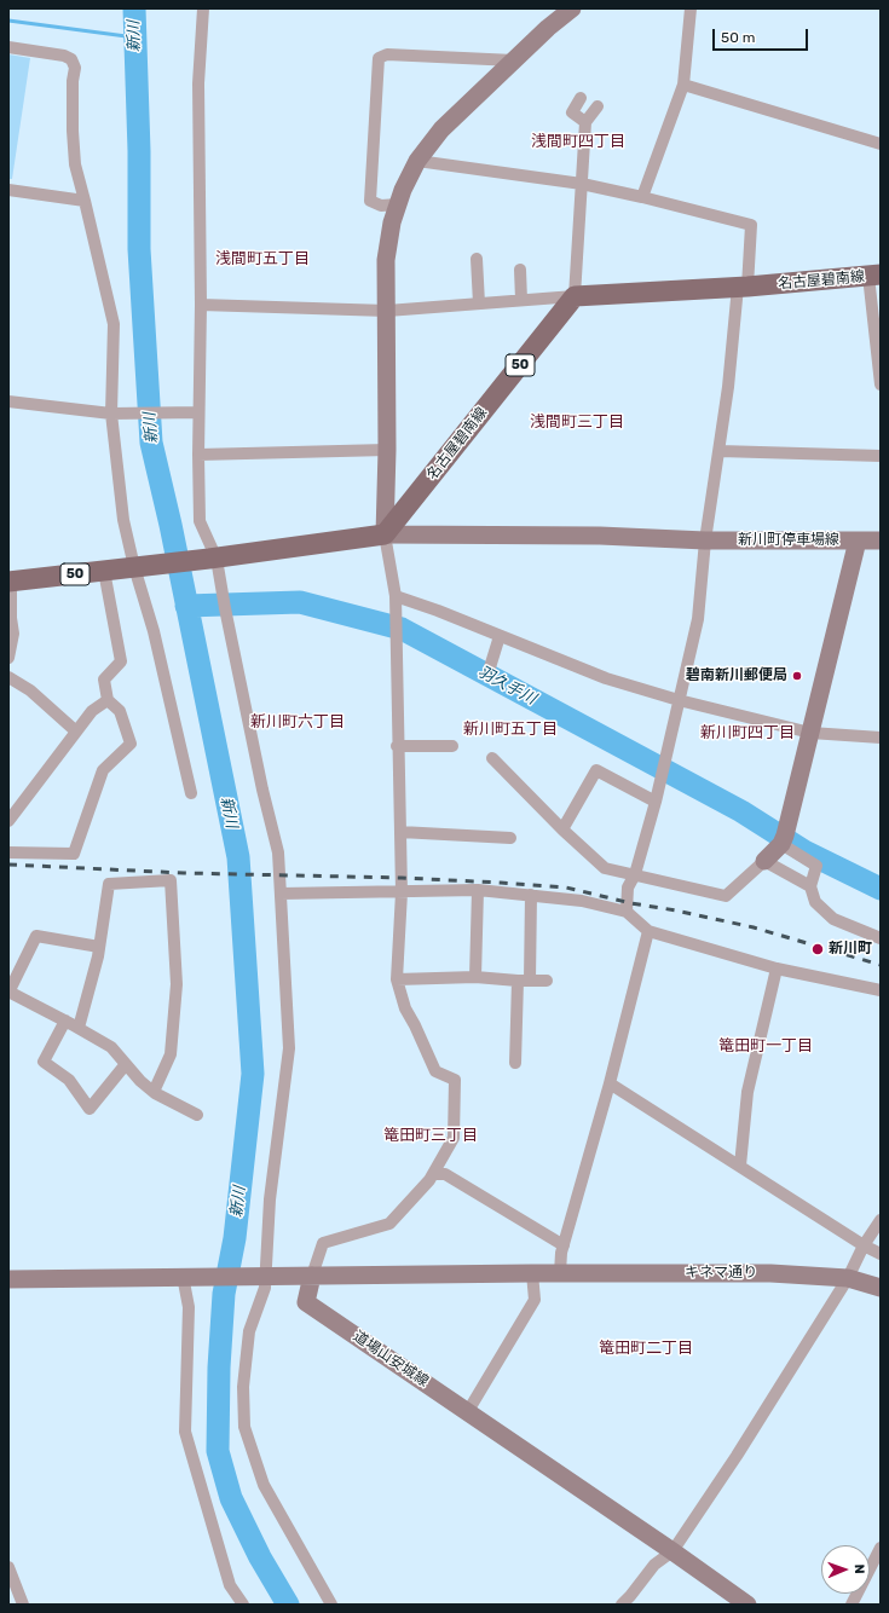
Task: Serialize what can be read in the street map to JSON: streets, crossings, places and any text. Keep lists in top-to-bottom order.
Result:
{
  "streets": {
    "main road": [
      "名古屋碧南線",
      "50",
      "新川町停車場線",
      "キネマ通り",
      "道場山安城線"
    ]
  },
  "crossings": [
    ["名古屋碧南線", "50"],
    ["名古屋碧南線", "新川町停車場線"],
    ["50", "新川町停車場線"],
    ["キネマ通り", "道場山安城線"]
  ],
  "districts": [
    "浅間町四丁目",
    "浅間町五丁目",
    "浅間町三丁目",
    "新川町六丁目",
    "新川町五丁目",
    "新川町四丁目",
    "篭田町一丁目",
    "篭田町三丁目",
    "篭田町二丁目"
  ],
  "water": ["新川", "羽久手川"],
  "places": ["碧南新川郵便局", "新川町"],
  "scale_bar": "50 m",
  "north": "right"
}
